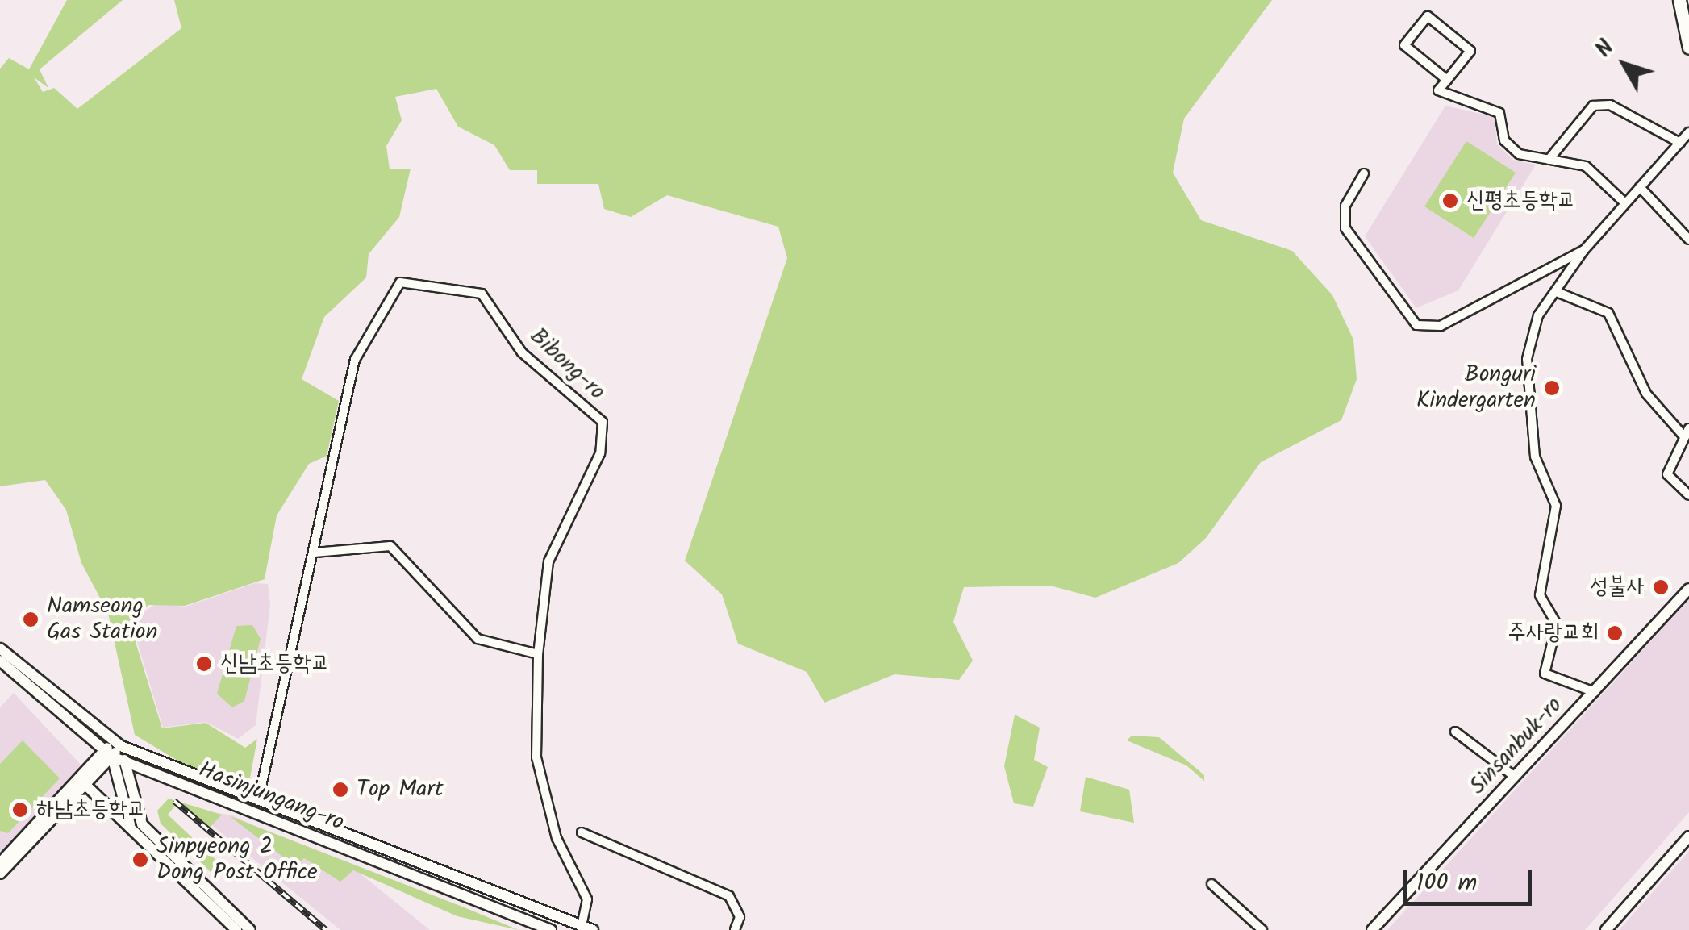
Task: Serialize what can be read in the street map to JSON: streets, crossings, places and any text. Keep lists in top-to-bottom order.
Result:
{
  "streets": {
    "street": ["Bibong-ro", "Sinsanbuk-ro", "Hasinjungang-ro"]
  },
  "crossings": [
    ["Bibong-ro", "Hasinjungang-ro"]
  ],
  "places": [
    "신평초등학교",
    "Bonguri Kindergarten",
    "성불사",
    "Namseong Gas Station",
    "주사랑교회",
    "신남초등학교",
    "Top Mart",
    "하남초등학교",
    "Sinpyeong 2 Dong Post Office"
  ],
  "scale_bar": "100 m",
  "north": "top left"
}
